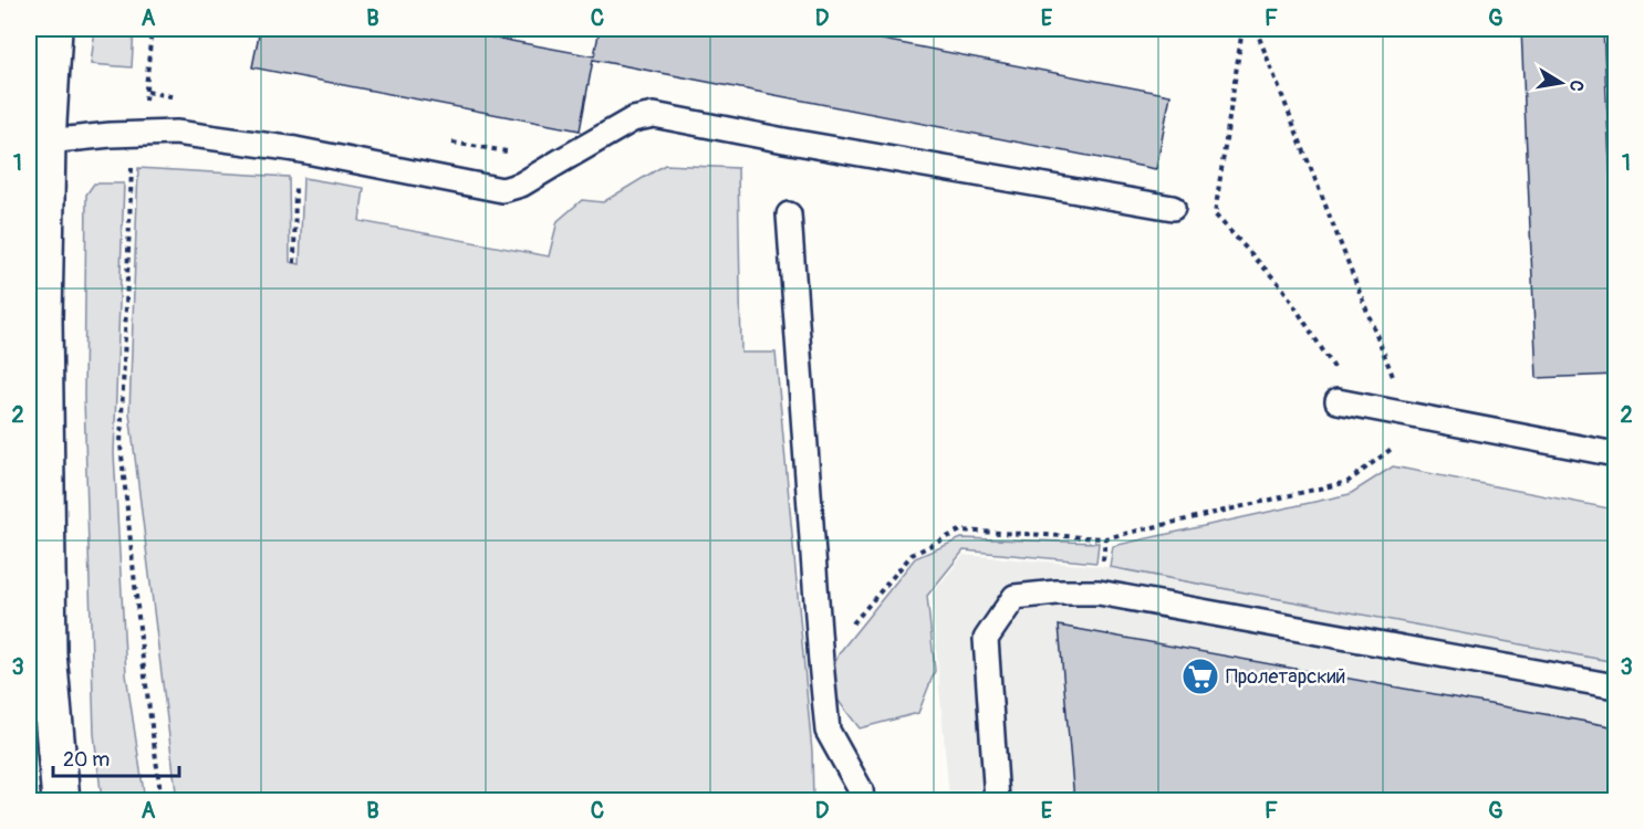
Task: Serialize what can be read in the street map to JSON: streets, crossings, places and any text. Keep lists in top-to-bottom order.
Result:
{
  "places": {
    "supermarket": ["Пролетарский"]
  },
  "scale_bar": "20 m",
  "north": "right",
  "grid": {
    "columns": [
      "A",
      "B",
      "C",
      "D",
      "E",
      "F",
      "G"
    ],
    "rows": ["1", "2", "3"]
  }
}
